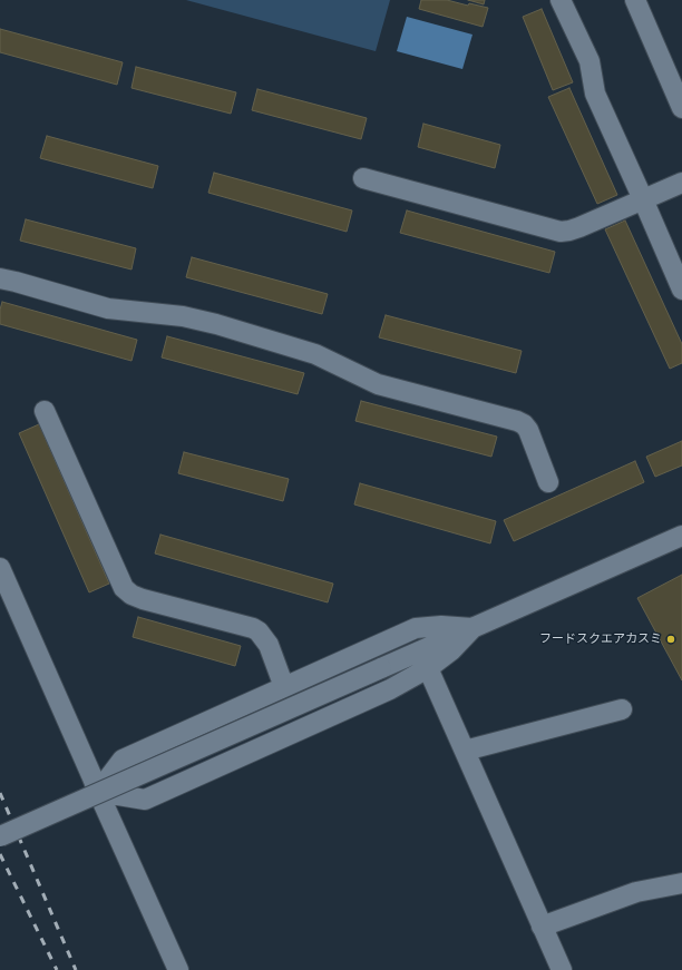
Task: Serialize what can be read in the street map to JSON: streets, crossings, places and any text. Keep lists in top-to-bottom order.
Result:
{
  "places": ["フードスクエアカスミ"]
}
